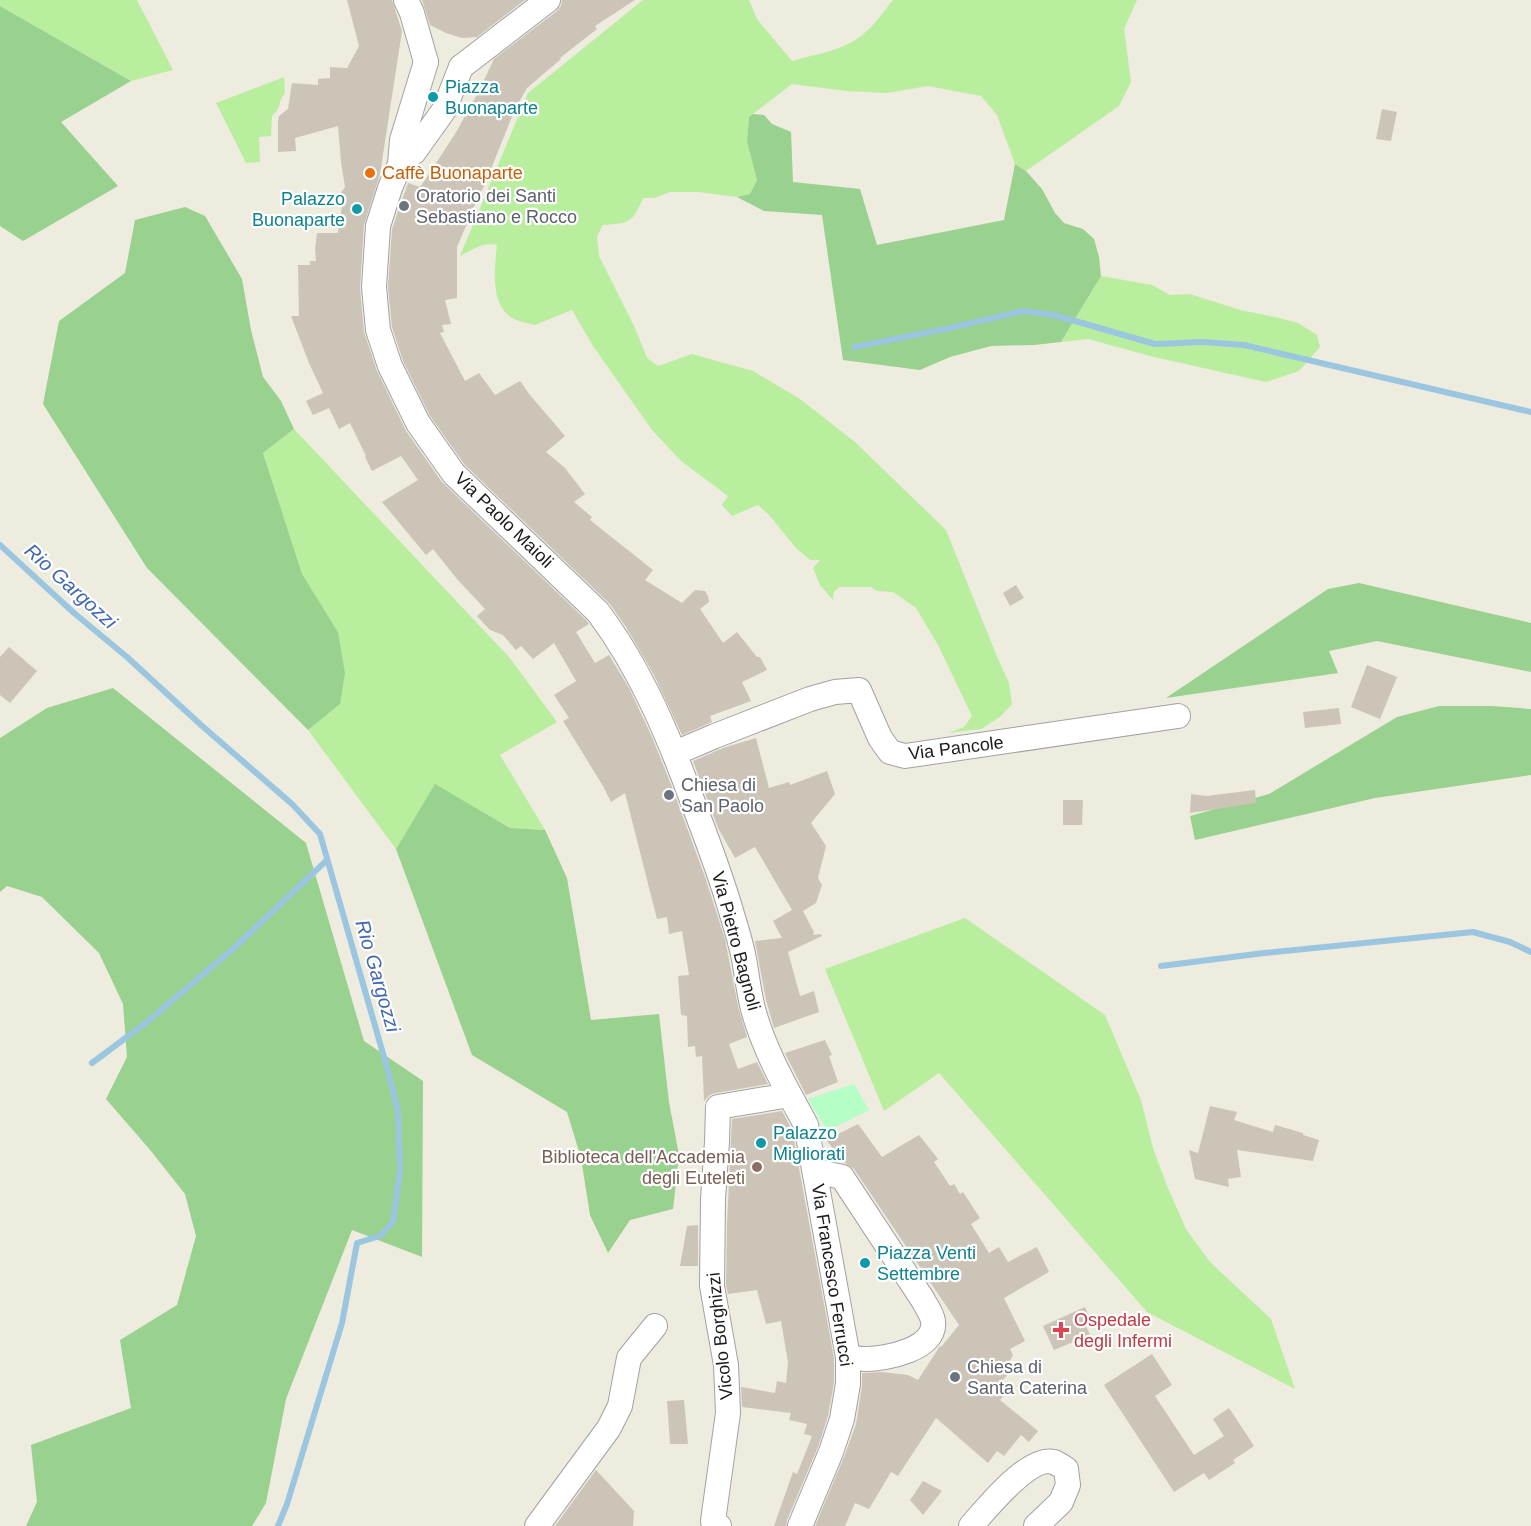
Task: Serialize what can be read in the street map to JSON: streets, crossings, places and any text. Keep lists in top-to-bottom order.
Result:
{
  "streets": {
    "street": [
      "Via Paolo Maioli",
      "Via Pancole",
      "Via Pietro Bagnoli",
      "Via Francesco Ferrucci",
      "Vicolo Borghizzi"
    ]
  },
  "crossings": [
    ["Via Paolo Maioli", "Via Pancole"],
    ["Via Paolo Maioli", "Via Pietro Bagnoli"],
    ["Via Pancole", "Via Pietro Bagnoli"],
    ["Via Pietro Bagnoli", "Via Francesco Ferrucci"],
    ["Via Pietro Bagnoli", "Vicolo Borghizzi"]
  ],
  "water": ["Rio Gargozzi"],
  "places": {
    "other": [
      "Piazza Buonaparte",
      "Caffè Buonaparte",
      "Oratorio dei Santi Sebastiano e Rocco",
      "Palazzo Buonaparte",
      "Chiesa di San Paolo",
      "Palazzo Migliorati",
      "Biblioteca dell'Accademia degli Euteleti",
      "Piazza Venti Settembre",
      "Chiesa di Santa Caterina"
    ],
    "health": ["Ospedale degli Infermi"]
  }
}
